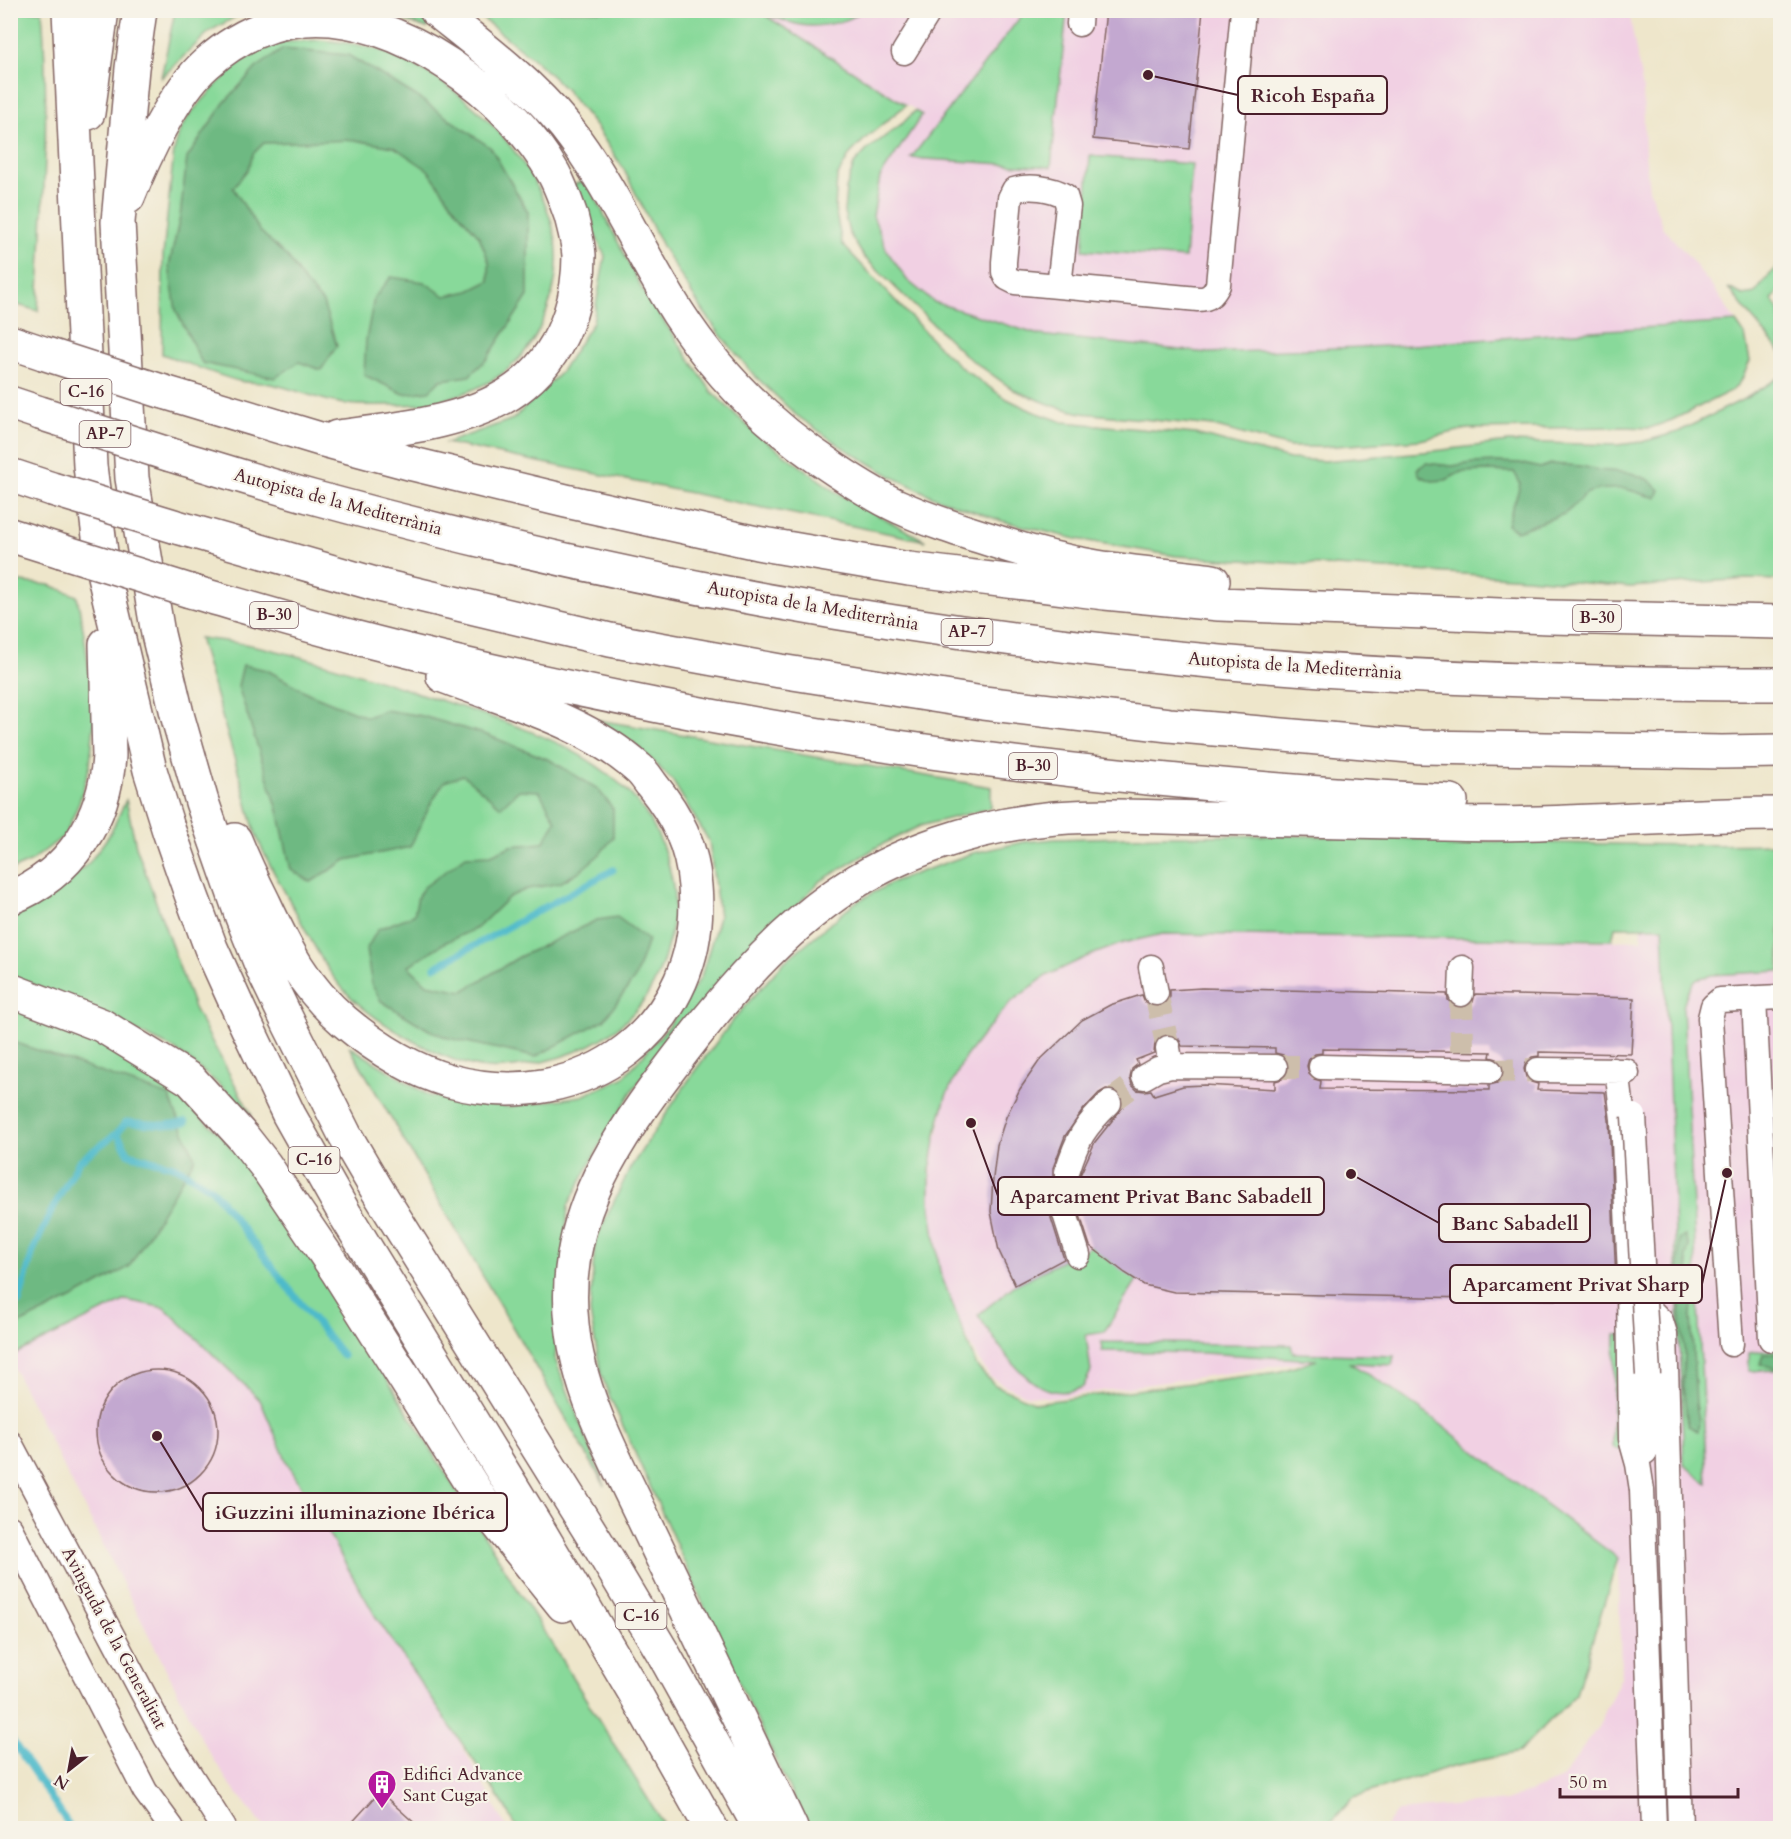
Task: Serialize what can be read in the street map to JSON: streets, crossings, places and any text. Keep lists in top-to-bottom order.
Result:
{
  "streets": {
    "highway": [
      "C-16",
      "AP-7",
      "Autopista de la Mediterrània",
      "B-30"
    ],
    "street": ["Avinguda de la Generalitat"]
  },
  "places": {
    "other": [
      "Ricoh España",
      "Aparcament Privat Banc Sabadell",
      "Aparcament Privat Sharp",
      "Banc Sabadell",
      "iGuzzini illuminazione Ibérica"
    ],
    "building": ["Edifici Advance Sant Cugat"]
  },
  "scale_bar": "50 m",
  "north": "bottom left"
}
